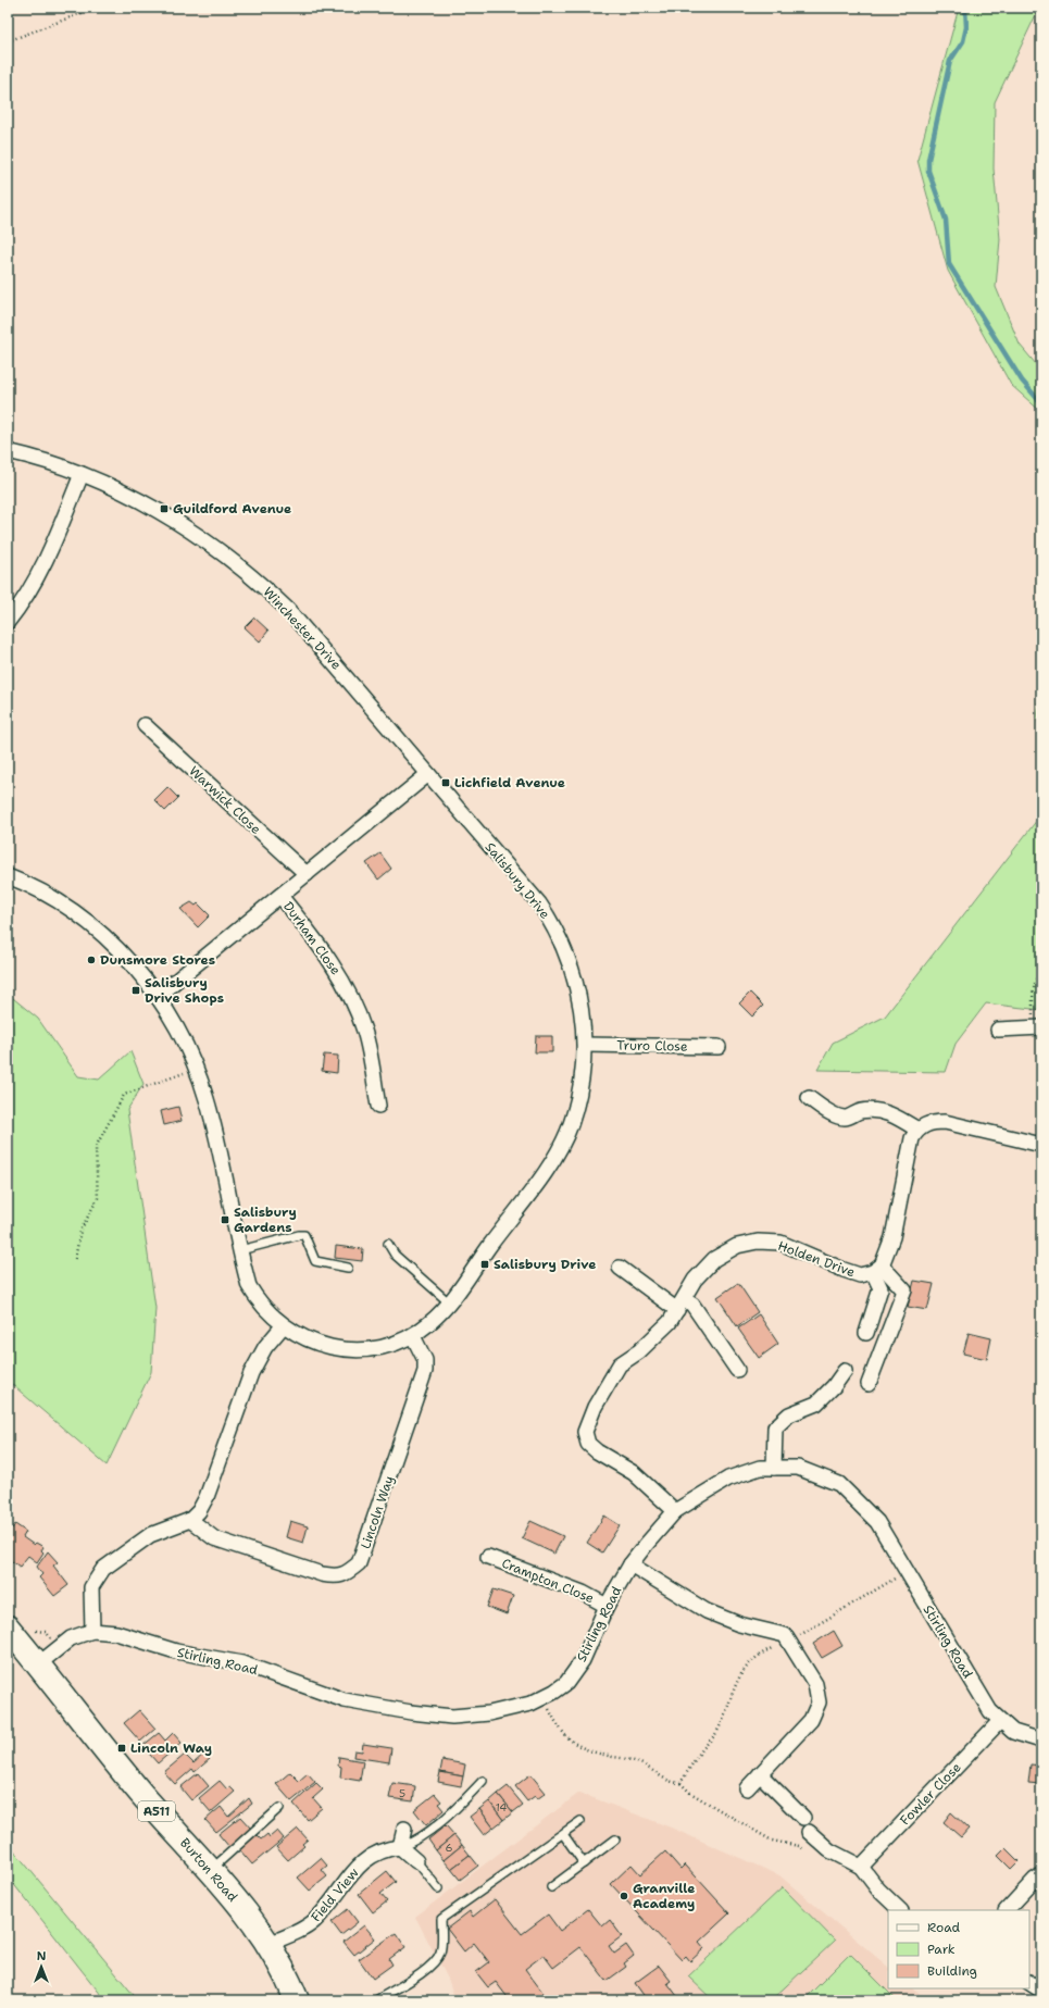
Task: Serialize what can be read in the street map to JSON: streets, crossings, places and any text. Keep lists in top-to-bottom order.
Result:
{
  "streets": {
    "highway": ["A511", "Burton Road"],
    "street": [
      "Winchester Drive",
      "Warwick Close",
      "Salisbury Drive",
      "Durham Close",
      "Truro Close",
      "Holden Drive",
      "Lincoln Way",
      "Crampton Close",
      "Stirling Road",
      "Fowler Close",
      "Field View"
    ]
  },
  "crossings": [
    ["Winchester Drive", "Salisbury Drive"],
    ["Salisbury Drive", "Truro Close"],
    ["Salisbury Drive", "Lincoln Way"],
    ["Holden Drive", "Stirling Road"],
    ["Crampton Close", "Stirling Road"],
    ["Stirling Road", "Fowler Close"],
    ["Stirling Road", "Burton Road"],
    ["Burton Road", "Field View"]
  ],
  "places": {
    "transit": [
      "Guildford Avenue",
      "Lichfield Avenue",
      "Salisbury Drive Shops",
      "Salisbury Gardens",
      "Salisbury Drive",
      "Lincoln Way"
    ],
    "other": ["Dunsmore Stores", "Granville Academy"]
  },
  "house_numbers": ["5", "14", "6"],
  "legend": ["Road", "Park", "Building"],
  "north": "top"
}
